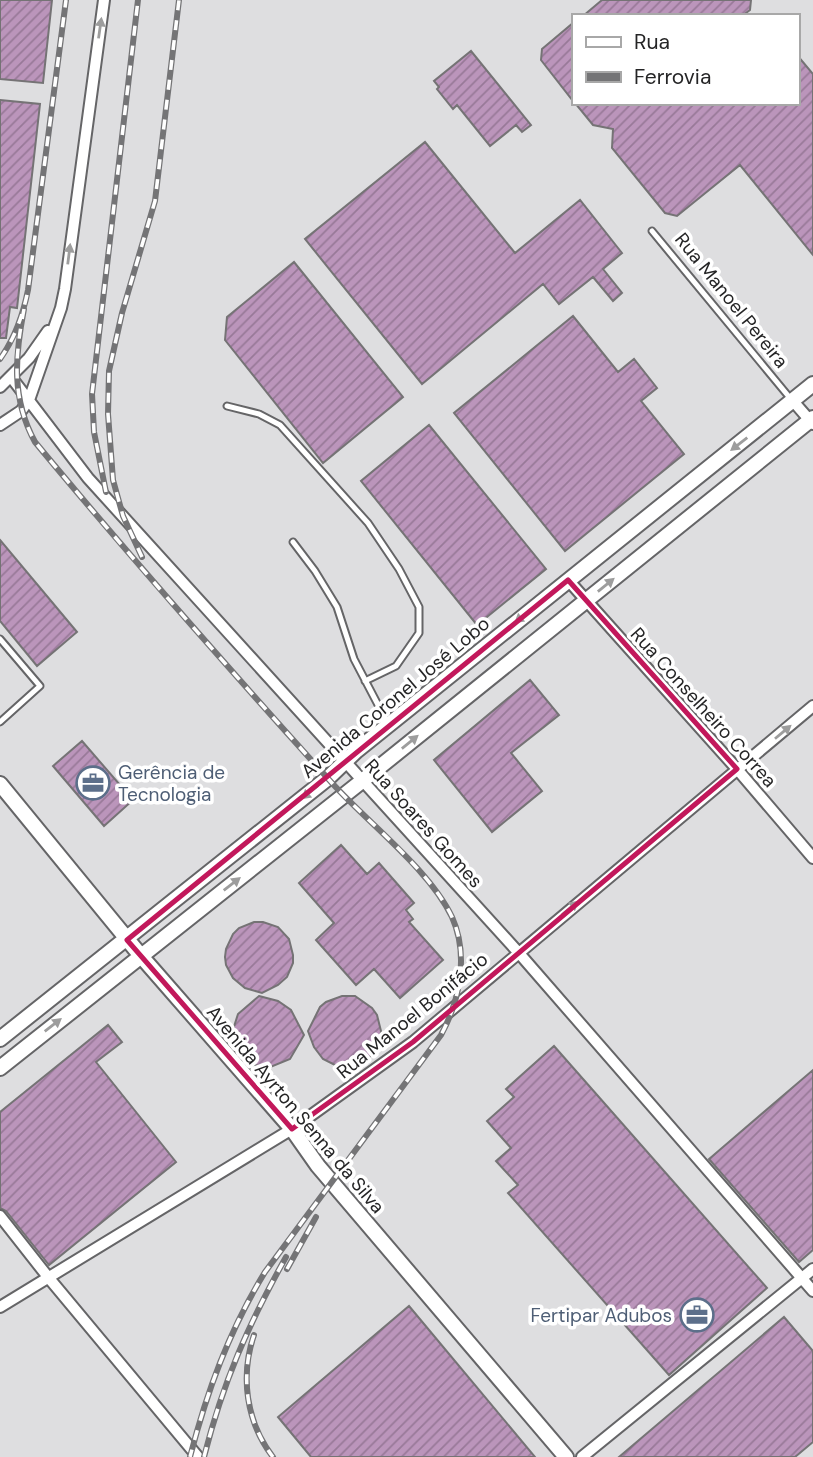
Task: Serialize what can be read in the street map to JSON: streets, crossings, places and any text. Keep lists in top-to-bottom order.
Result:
{
  "streets": {
    "street": [
      "Rua Manoel Pereira",
      "Avenida Coronel José Lobo",
      "Rua Conselheiro Correa",
      "Rua Soares Gomes",
      "Rua Manoel Bonifácio",
      "Avenida Ayrton Senna da Silva"
    ]
  },
  "crossings": [
    ["Rua Manoel Pereira", "Avenida Coronel José Lobo"],
    ["Avenida Coronel José Lobo", "Rua Conselheiro Correa"],
    ["Avenida Coronel José Lobo", "Rua Soares Gomes"],
    ["Avenida Coronel José Lobo", "Avenida Ayrton Senna da Silva"],
    ["Rua Conselheiro Correa", "Rua Manoel Bonifácio"],
    ["Rua Soares Gomes", "Rua Manoel Bonifácio"],
    ["Rua Manoel Bonifácio", "Avenida Ayrton Senna da Silva"]
  ],
  "one_way": ["Rua Manoel Bonifácio"],
  "places": {
    "office": ["Gerência de Tecnologia", "Fertipar Adubos"]
  },
  "legend": ["Rua", "Ferrovia"]
}
